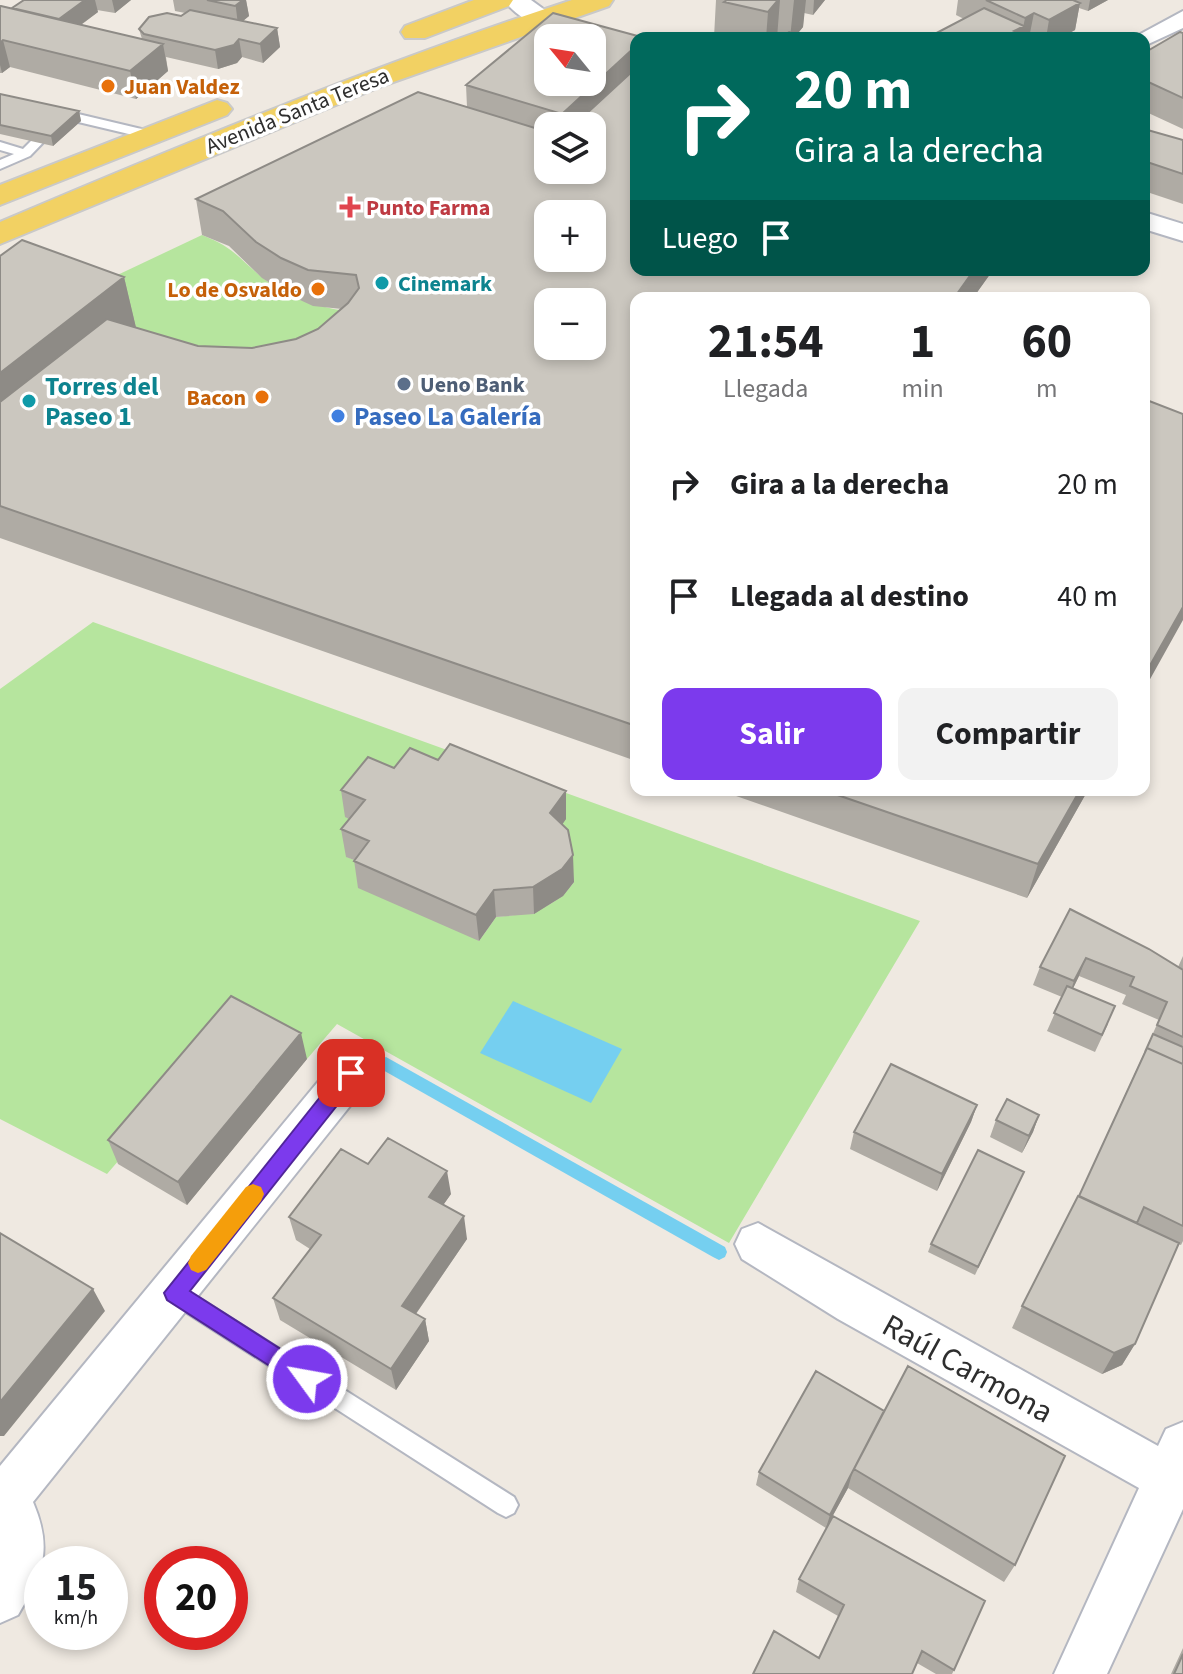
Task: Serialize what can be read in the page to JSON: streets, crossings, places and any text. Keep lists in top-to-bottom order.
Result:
{
  "streets": {
    "main road": ["Avenida Santa Teresa"],
    "street": ["Raúl Carmona"]
  },
  "places": {
    "other": [
      "Juan Valdez",
      "Cinemark",
      "Lo de Osvaldo",
      "Ueno Bank",
      "Bacon",
      "Torres del Paseo 1",
      "Paseo La Galería"
    ],
    "health": ["Punto Farma"]
  },
  "north": "top left",
  "page": {
    "map_buttons": ["+", "−"],
    "turn": ["20 m", "Gira a la derecha"],
    "then": "Luego",
    "eta": [
      "21:54",
      "Llegada",
      "1",
      "min",
      "60",
      "m"
    ],
    "list": [
      {
        "name": "Gira a la derecha",
        "value": "20 m"
      },
      {
        "name": "Llegada al destino",
        "value": "40 m"
      }
    ],
    "buttons": ["Salir", "Compartir"],
    "speed": "15 km/h",
    "limit": "20"
  }
}
